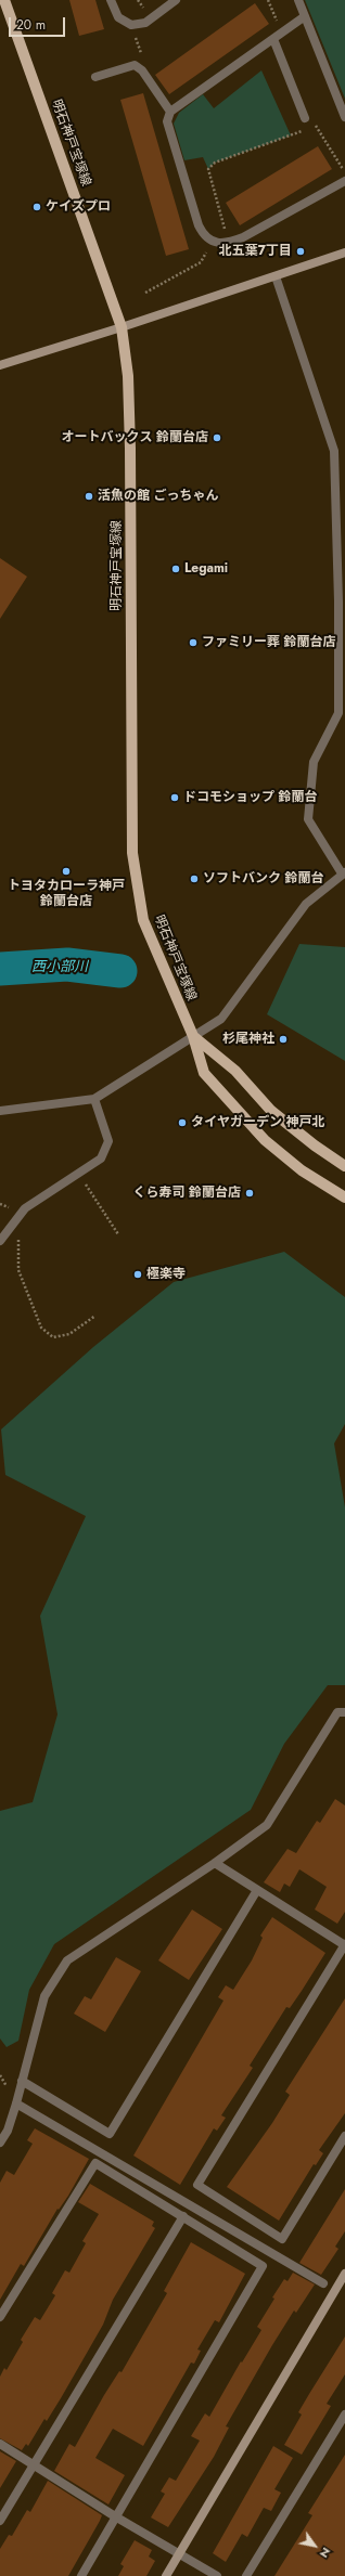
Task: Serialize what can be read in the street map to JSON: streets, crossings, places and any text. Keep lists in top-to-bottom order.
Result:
{
  "streets": {
    "main road": ["明石神戸宝塚線"]
  },
  "water": ["西小部川"],
  "places": [
    "ケイズプロ",
    "北五葉7丁目",
    "オートバックス 鈴蘭台店",
    "活魚の館 ごっちゃん",
    "Legami",
    "ファミリー葬 鈴蘭台店",
    "ドコモショップ 鈴蘭台",
    "トヨタカローラ神戸 鈴蘭台店",
    "ソフトバンク 鈴蘭台",
    "杉尾神社",
    "タイヤガーデン 神戸北",
    "くら寿司 鈴蘭台店",
    "極楽寺"
  ],
  "scale_bar": "20 m",
  "north": "bottom right"
}
